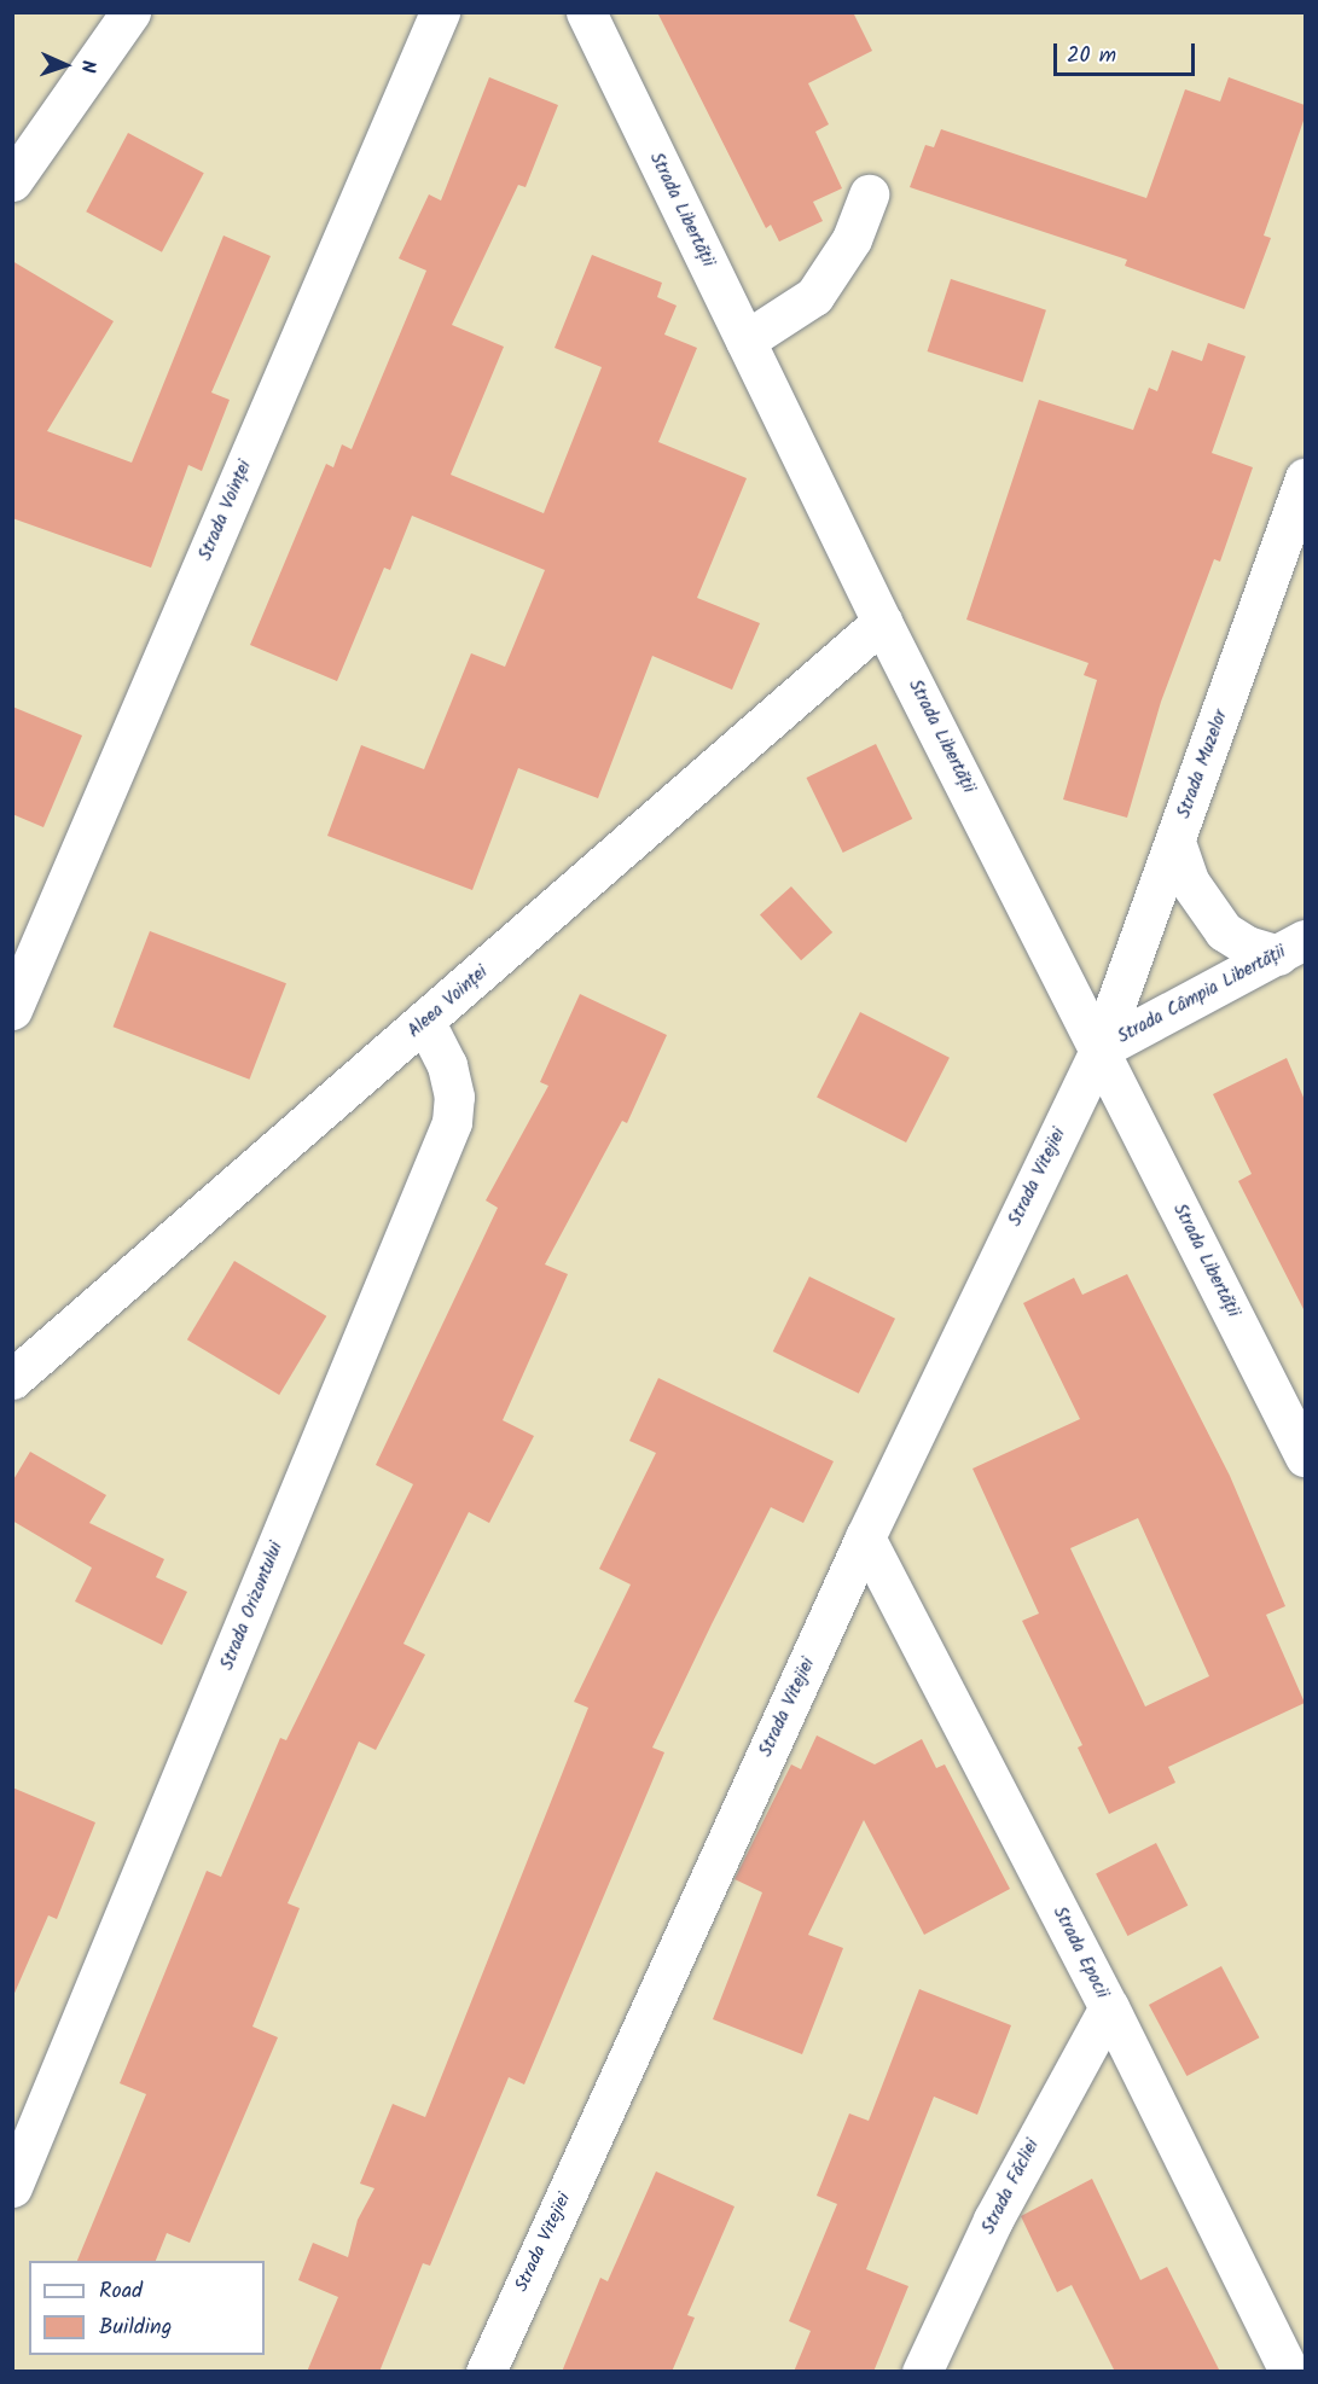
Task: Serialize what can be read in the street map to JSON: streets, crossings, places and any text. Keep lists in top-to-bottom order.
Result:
{
  "streets": {
    "street": [
      "Strada Libertății",
      "Strada Voinței",
      "Strada Muzelor",
      "Strada Câmpia Libertății",
      "Aleea Voinței",
      "Strada Vitejiei",
      "Strada Orizontului",
      "Strada Epocii",
      "Strada Făcliei"
    ]
  },
  "crossings": [
    ["Strada Libertății", "Strada Muzelor"],
    ["Strada Libertății", "Strada Câmpia Libertății"],
    ["Strada Libertății", "Aleea Voinței"],
    ["Strada Libertății", "Strada Vitejiei"],
    ["Strada Muzelor", "Strada Câmpia Libertății"],
    ["Strada Muzelor", "Strada Vitejiei"],
    ["Strada Câmpia Libertății", "Strada Vitejiei"],
    ["Aleea Voinței", "Strada Orizontului"],
    ["Strada Vitejiei", "Strada Epocii"],
    ["Strada Epocii", "Strada Făcliei"]
  ],
  "legend": ["Road", "Building"],
  "scale_bar": "20 m",
  "north": "right"
}
